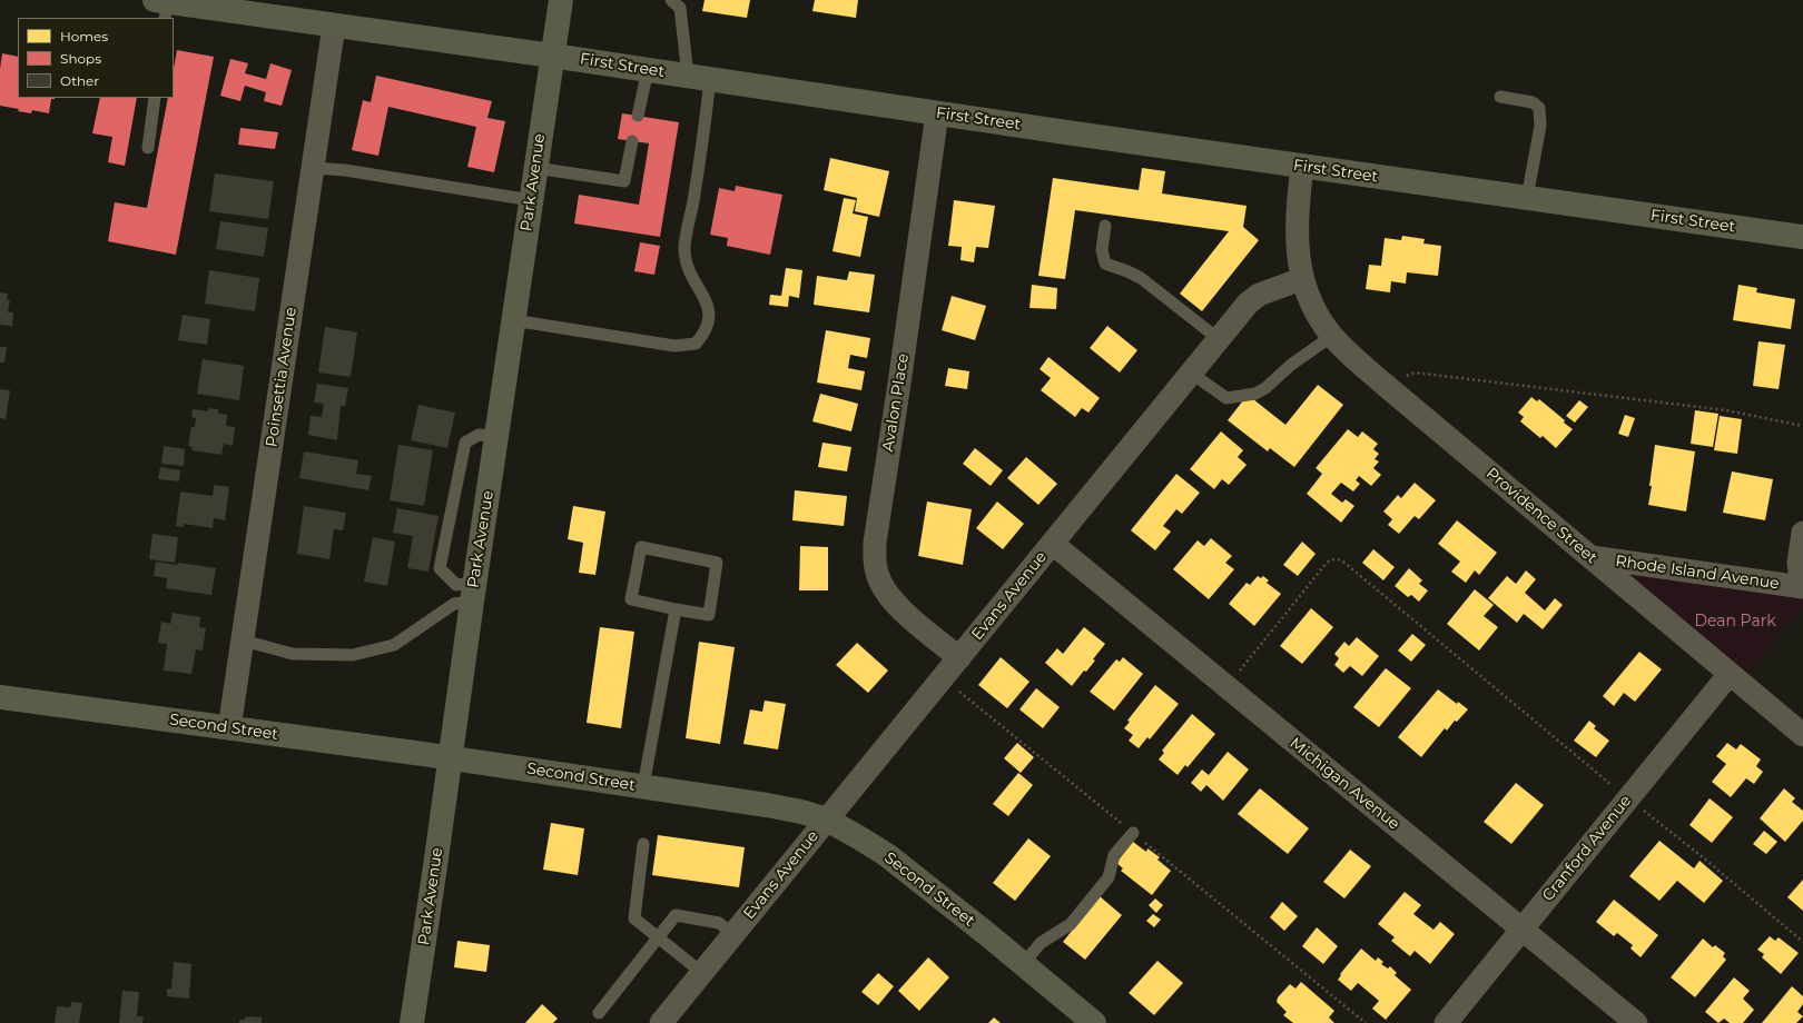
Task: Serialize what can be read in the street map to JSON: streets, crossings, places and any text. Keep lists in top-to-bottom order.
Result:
{
  "streets": {
    "main road": ["First Street", "Park Avenue", "Second Street"],
    "street": [
      "Poinsettia Avenue",
      "Avalon Place",
      "Providence Street",
      "Rhode Island Avenue",
      "Evans Avenue",
      "Michigan Avenue",
      "Cranford Avenue"
    ]
  },
  "crossings": [
    ["First Street", "Park Avenue"],
    ["First Street", "Poinsettia Avenue"],
    ["First Street", "Avalon Place"],
    ["Park Avenue", "Second Street"],
    ["Poinsettia Avenue", "Second Street"],
    ["Avalon Place", "Evans Avenue"],
    ["Providence Street", "Rhode Island Avenue"],
    ["Providence Street", "Evans Avenue"],
    ["Providence Street", "Cranford Avenue"],
    ["Evans Avenue", "Second Street"],
    ["Evans Avenue", "Michigan Avenue"],
    ["Michigan Avenue", "Cranford Avenue"]
  ],
  "parks": ["Dean Park"],
  "legend": ["Homes", "Shops", "Other"]
}
